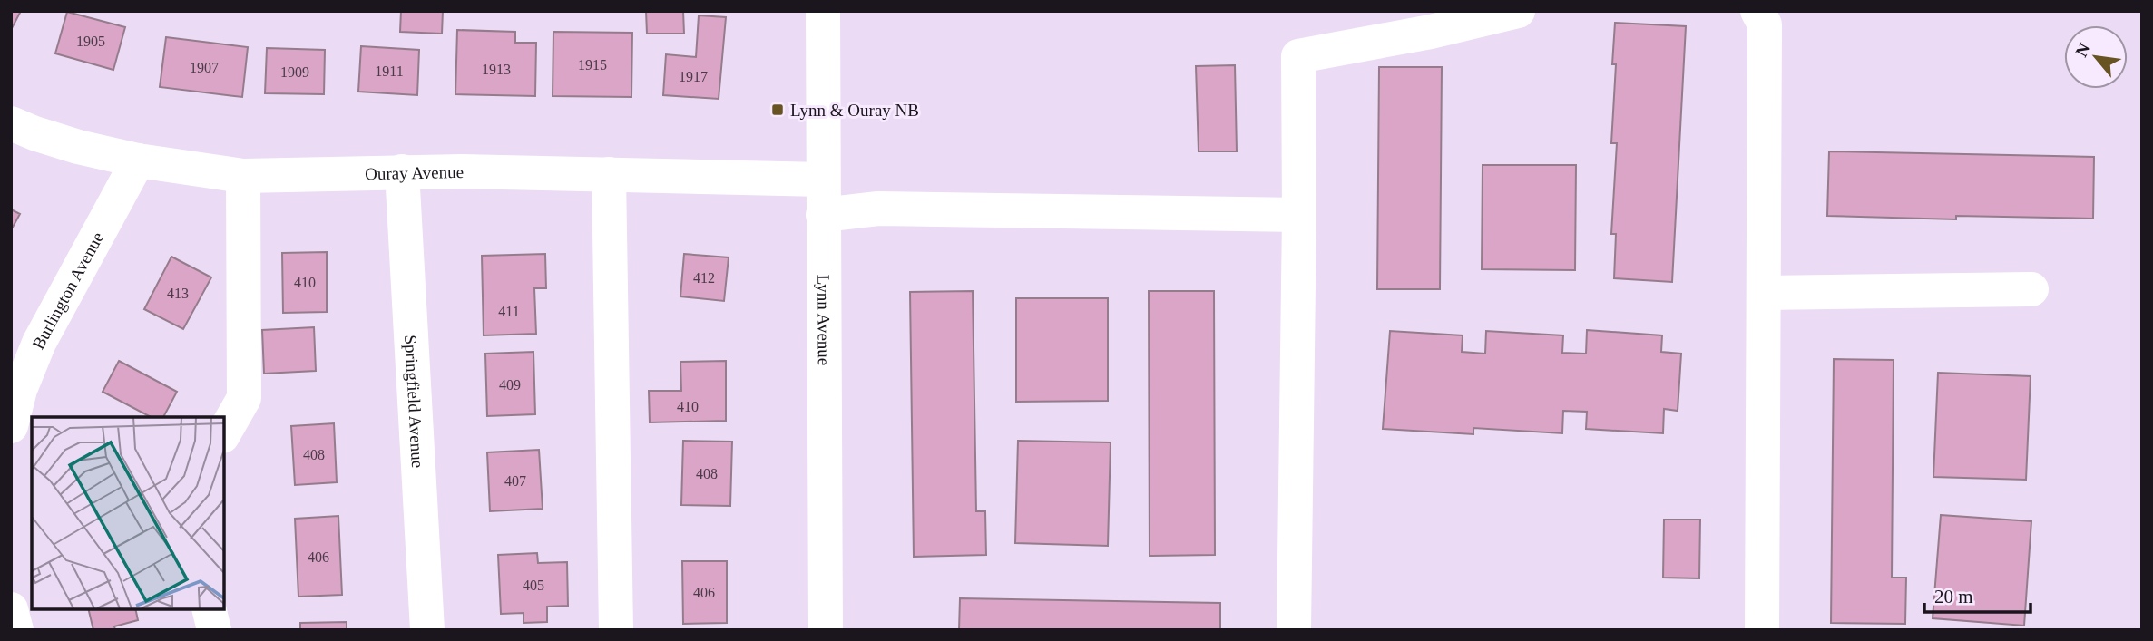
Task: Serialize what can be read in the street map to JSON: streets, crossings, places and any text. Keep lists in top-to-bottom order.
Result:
{
  "streets": {
    "street": [
      "Ouray Avenue",
      "Burlington Avenue",
      "Lynn Avenue",
      "Springfield Avenue"
    ]
  },
  "crossings": [
    ["Ouray Avenue", "Burlington Avenue"],
    ["Ouray Avenue", "Lynn Avenue"],
    ["Ouray Avenue", "Springfield Avenue"]
  ],
  "places": {
    "transit": ["Lynn & Ouray NB"]
  },
  "house_numbers": [
    "1905",
    "1915",
    "1907",
    "1913",
    "1911",
    "1909",
    "1917",
    "412",
    "410",
    "413",
    "411",
    "409",
    "410",
    "408",
    "408",
    "407",
    "406",
    "405",
    "406"
  ],
  "scale_bar": "20 m",
  "north": "top left"
}
